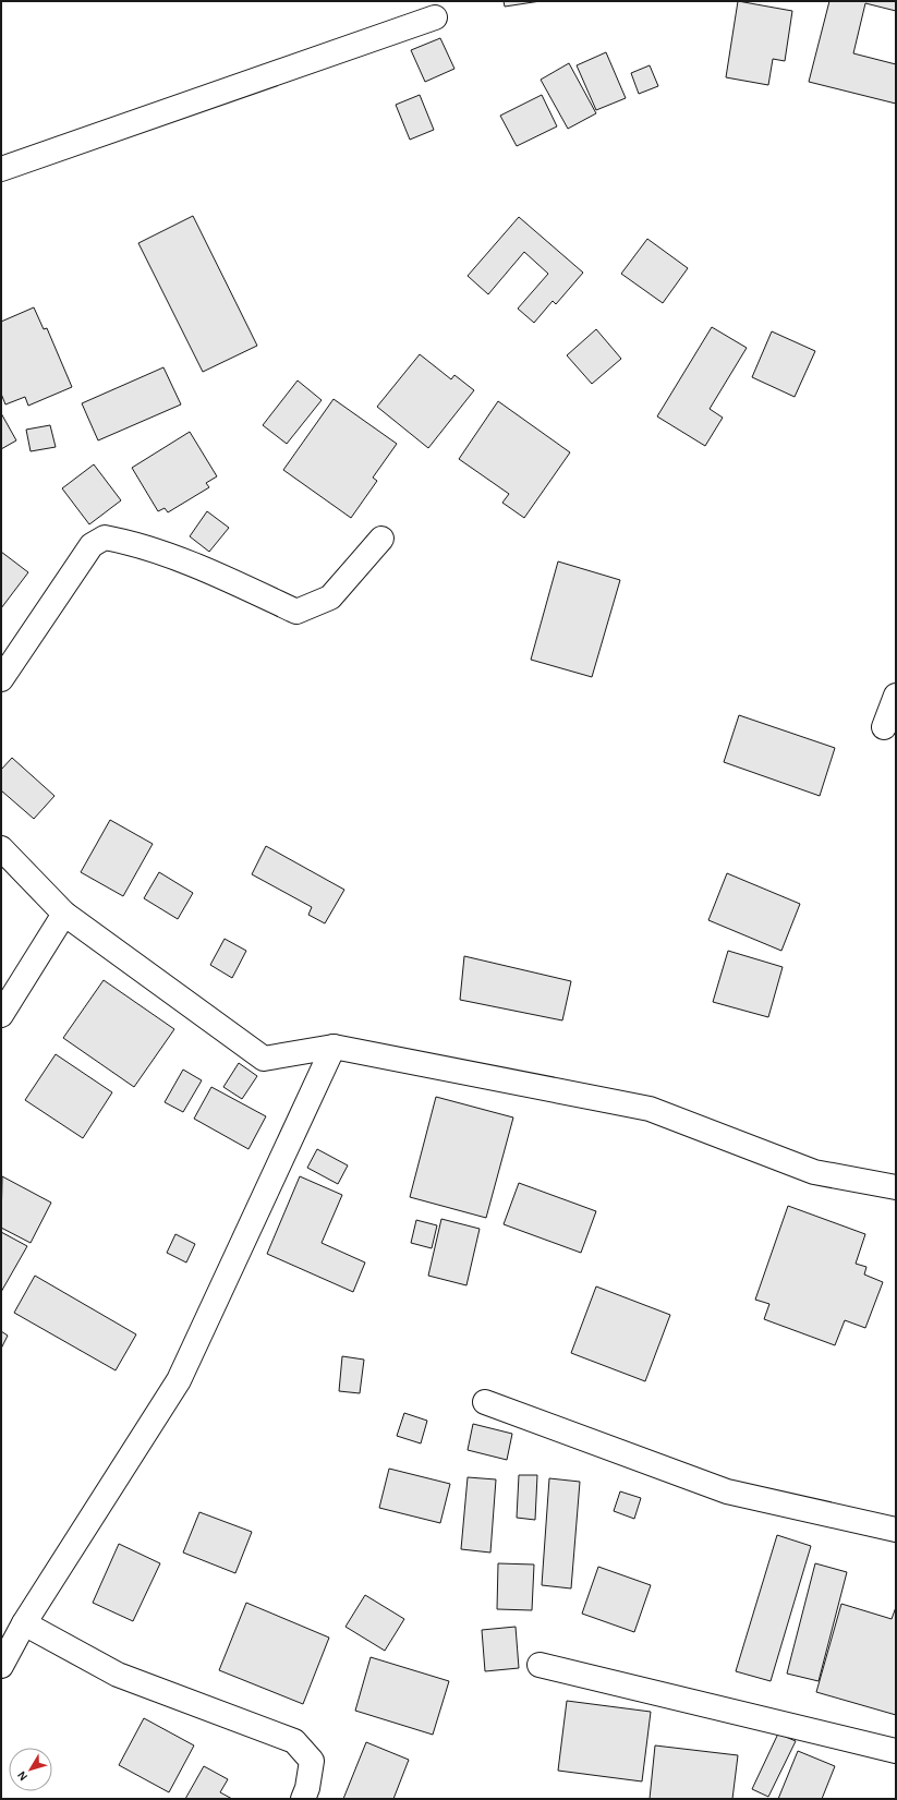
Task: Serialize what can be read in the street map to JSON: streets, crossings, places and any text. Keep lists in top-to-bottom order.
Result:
{
  "north": "bottom left"
}
